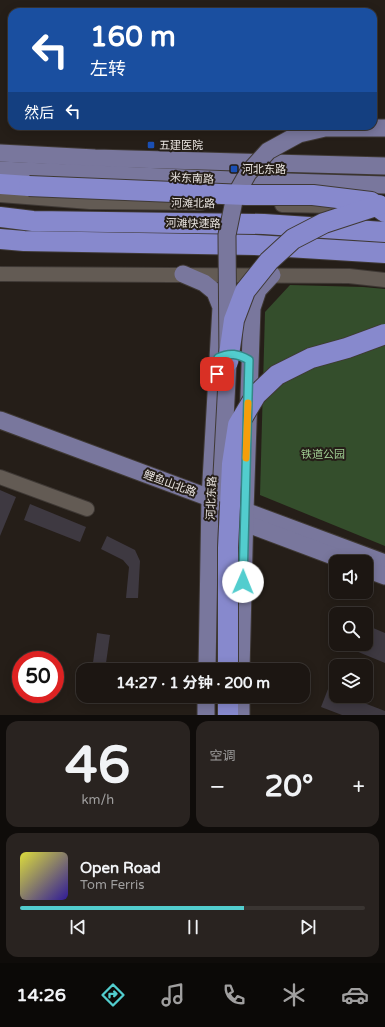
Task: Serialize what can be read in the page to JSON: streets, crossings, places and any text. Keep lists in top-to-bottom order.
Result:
{
  "streets": {
    "highway": ["河滩快速路"],
    "main road": ["米东南路", "鲤鱼山北路", "河北东路"],
    "street": ["河滩北路"]
  },
  "crossings": [
    ["鲤鱼山北路", "河北东路"]
  ],
  "parks": ["铁道公园"],
  "places": {
    "transit": ["五建医院", "河北东路"]
  },
  "page": {
    "turn": ["160 m", "左转"],
    "then": "然后",
    "limit": "50",
    "trip": "14:27 · 1 分钟 · 200 m",
    "tile": [
      ["46", "km/h"],
      "空调"
    ],
    "heat": ["−", "20°", "+"],
    "song": ["Open Road", "Tom Ferris"],
    "tabs": "14:26"
  }
}
